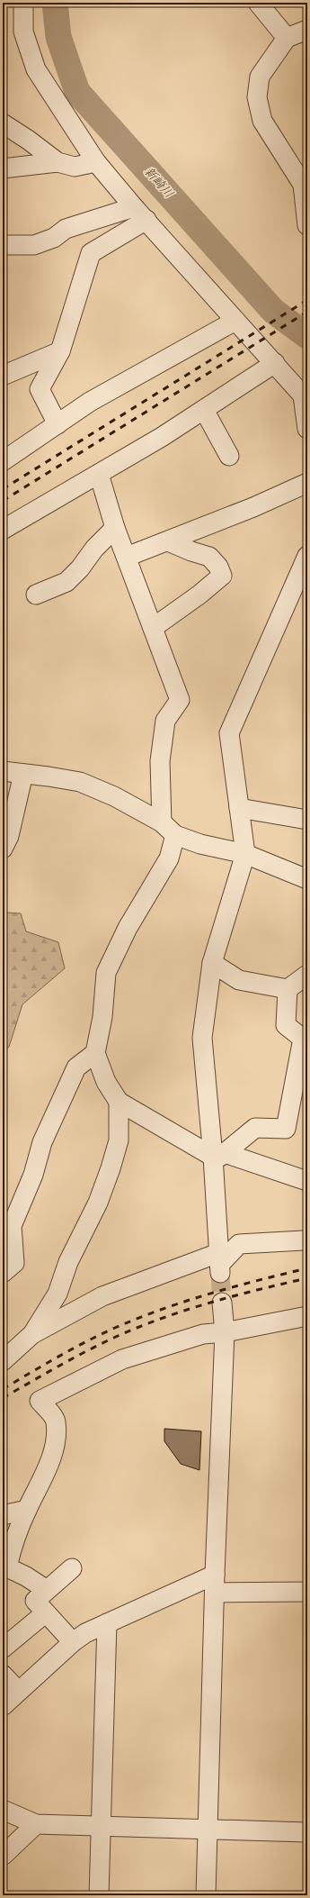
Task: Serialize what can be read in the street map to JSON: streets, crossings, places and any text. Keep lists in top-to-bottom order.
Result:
{
  "water": ["新崎川"]
}
